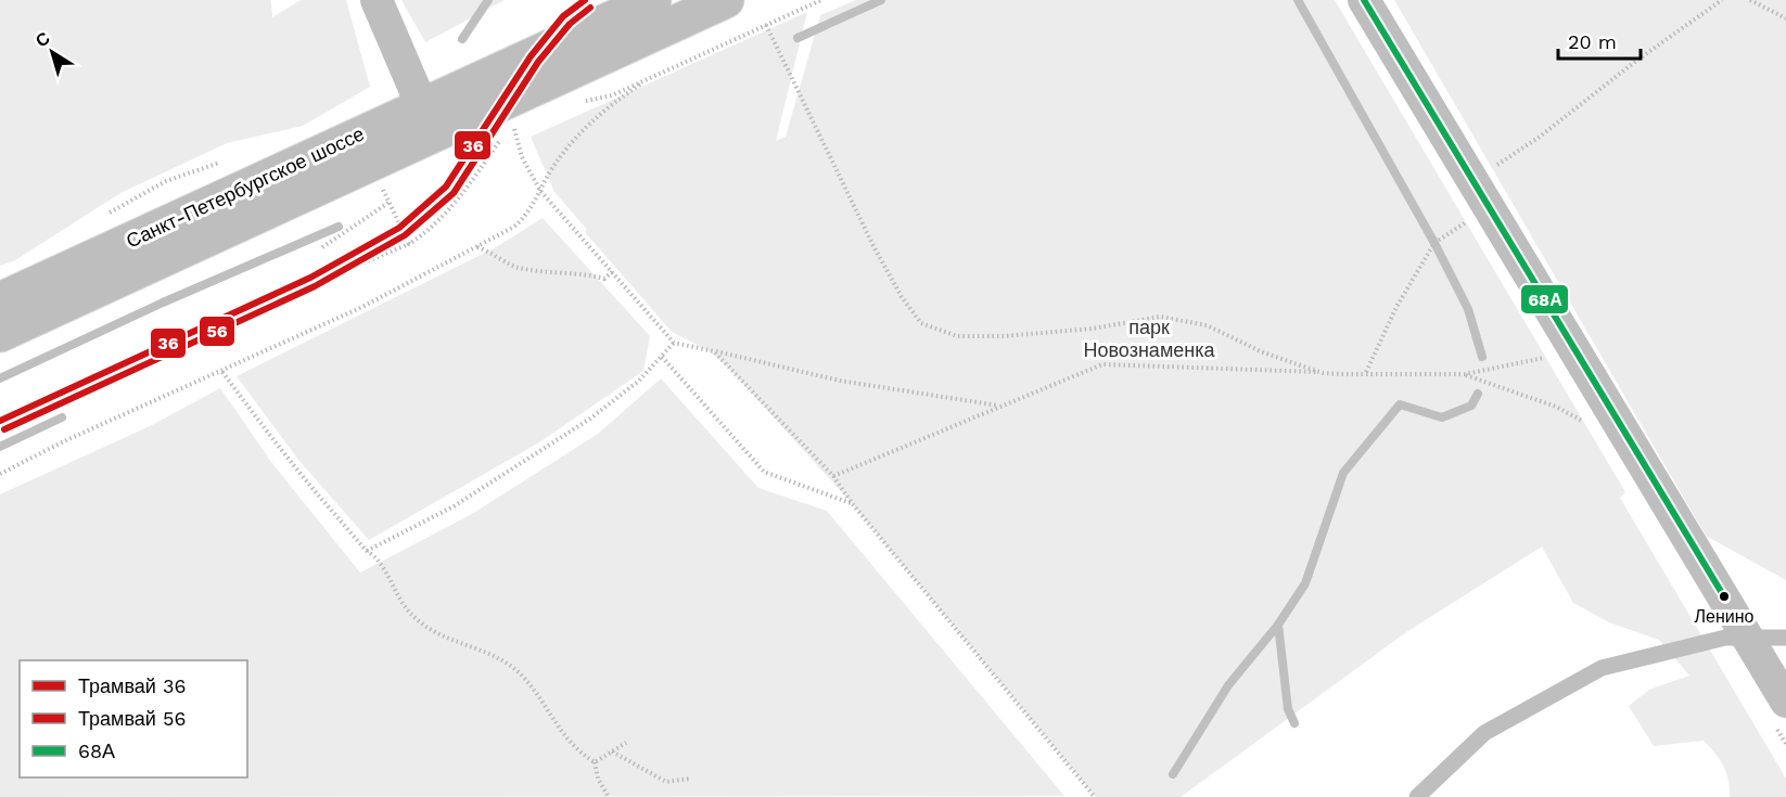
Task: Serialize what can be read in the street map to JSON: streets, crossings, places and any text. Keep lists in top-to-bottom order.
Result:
{
  "streets": {
    "main road": ["Санкт-Петербургское шоссе"]
  },
  "parks": ["парк Новознаменка"],
  "places": ["Ленино"],
  "lines": ["tram line 36", "transit line 68А", "tram line 56"],
  "legend": ["Трамвай 36", "Трамвай 56", "68А"],
  "scale_bar": "20 m",
  "north": "top left"
}
